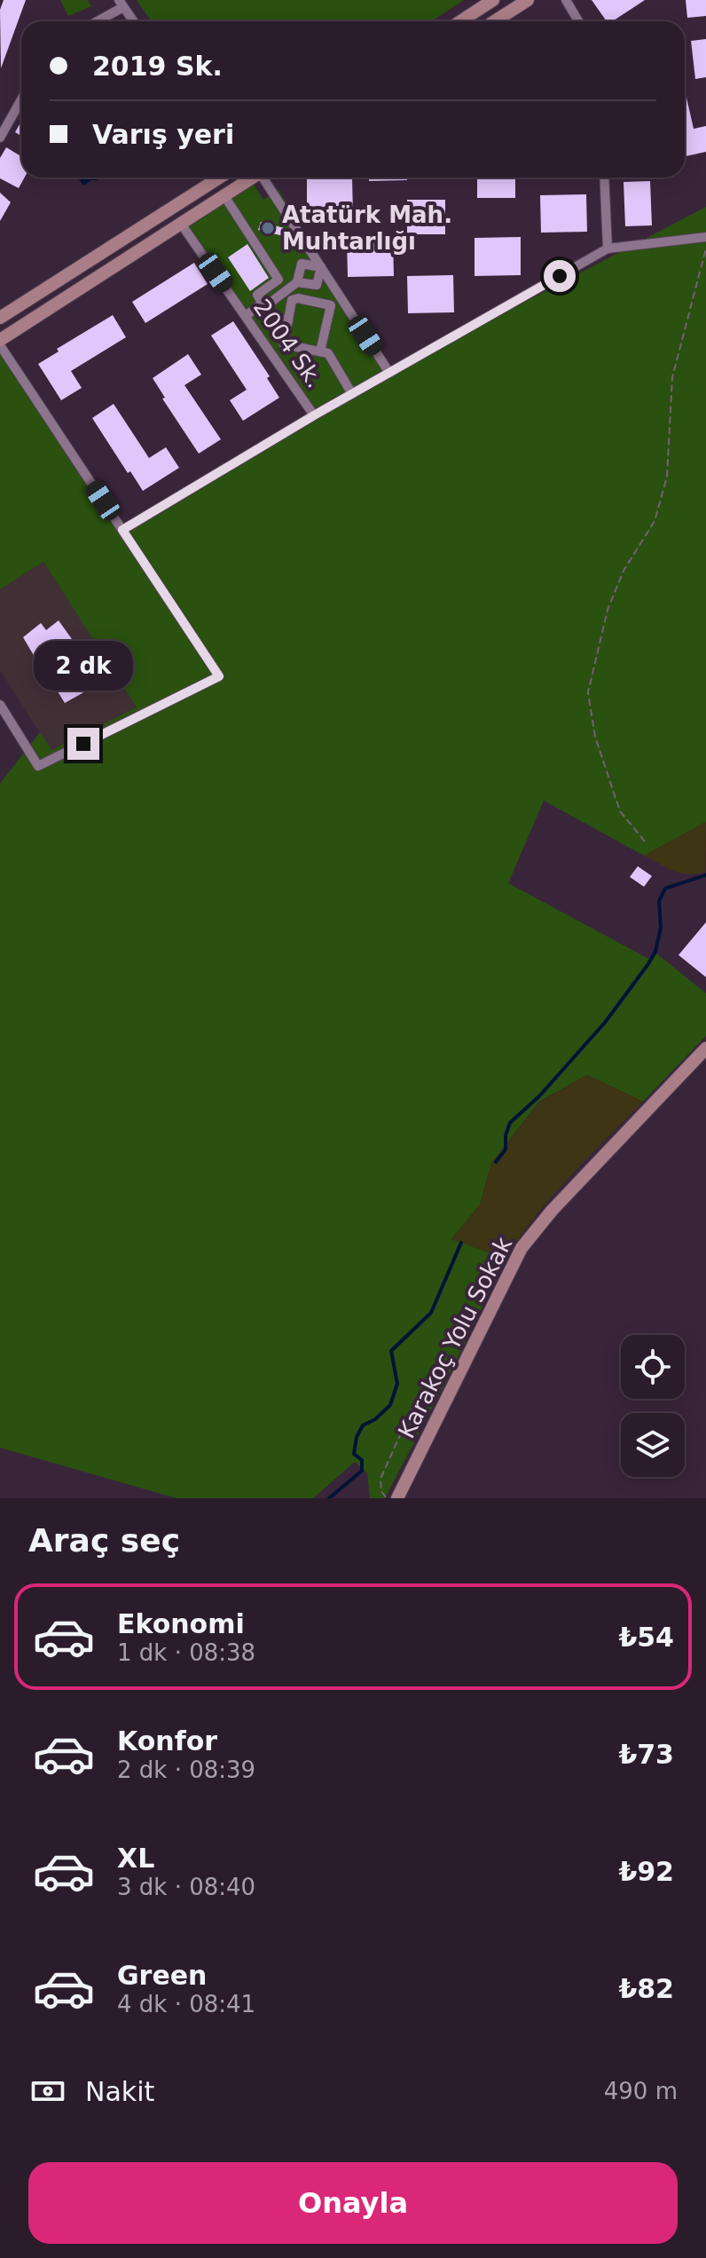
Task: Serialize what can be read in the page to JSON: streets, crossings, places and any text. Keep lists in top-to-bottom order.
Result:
{
  "streets": {
    "street": ["2004 Sk.", "Karakoç Yolu Sokak"]
  },
  "places": ["Atatürk Mah. Muhtarlığı"],
  "page": {
    "banner": ["2019 Sk.", "Varış yeri"],
    "bubble": "2 dk",
    "heading": "Araç seç",
    "list": [
      {
        "name": "Ekonomi",
        "note": "1 dk · 08:38",
        "value": "₺54"
      },
      {
        "name": "Konfor",
        "note": "2 dk · 08:39",
        "value": "₺73"
      },
      {
        "name": "XL",
        "note": "3 dk · 08:40",
        "value": "₺92"
      },
      {
        "name": "Green",
        "note": "4 dk · 08:41",
        "value": "₺82"
      }
    ],
    "pay": ["Nakit", "490 m"],
    "buttons": "Onayla"
  }
}
